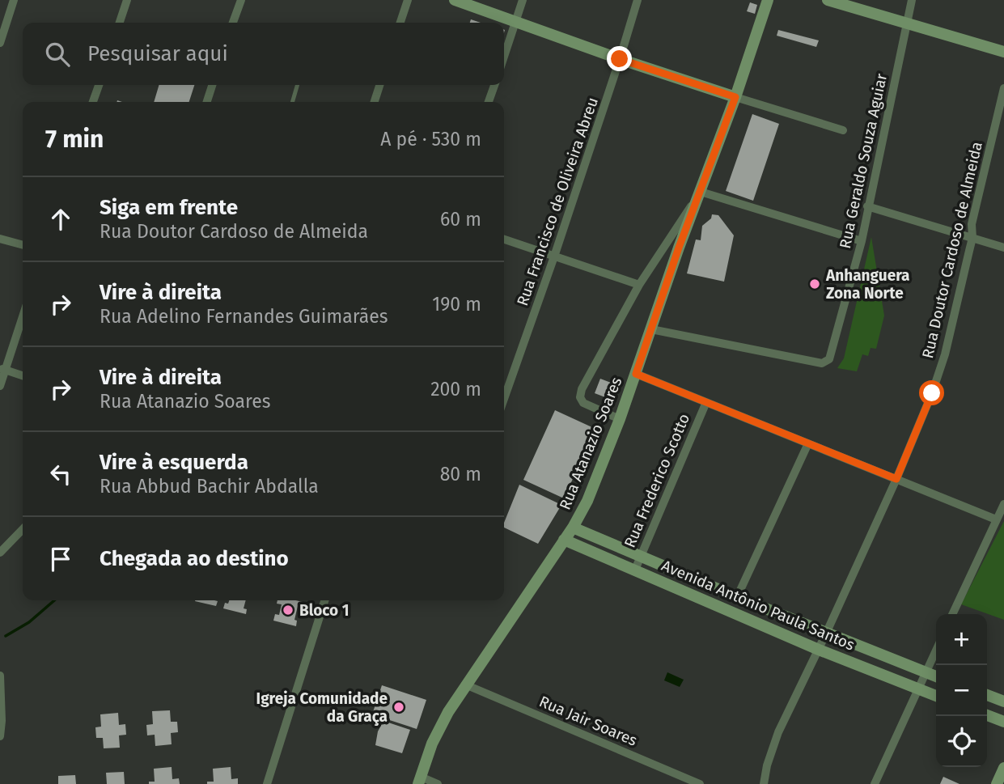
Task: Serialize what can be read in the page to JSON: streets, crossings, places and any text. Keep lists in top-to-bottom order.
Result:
{
  "streets": {
    "street": [
      "Rua Geraldo Souza Aguiar",
      "Rua Francisco de Oliveira Abreu",
      "Rua Doutor Cardoso de Almeida",
      "Rua Atanazio Soares",
      "Rua Frederico Scotto",
      "Avenida Antônio Paula Santos",
      "Rua Jair Soares"
    ]
  },
  "crossings": [
    ["Rua Geraldo Souza Aguiar", "Rua Atanazio Soares"],
    ["Rua Doutor Cardoso de Almeida", "Avenida Antônio Paula Santos"],
    ["Rua Atanazio Soares", "Avenida Antônio Paula Santos"],
    ["Rua Atanazio Soares", "Rua Jair Soares"],
    ["Rua Frederico Scotto", "Avenida Antônio Paula Santos"]
  ],
  "places": ["Anhanguera Zona Norte", "Bloco 1", "Igreja Comunidade da Graça"],
  "page": {
    "search": "Pesquisar aqui",
    "heading": ["7 min", "A pé · 530 m"],
    "list": [
      ["Siga em frente", "Rua Doutor Cardoso de Almeida", "60 m"],
      ["Vire à direita", "Rua Adelino Fernandes Guimarães", "190 m"],
      ["Vire à direita", "Rua Atanazio Soares", "200 m"],
      ["Vire à esquerda", "Rua Abbud Bachir Abdalla", "80 m"],
      "Chegada ao destino"
    ],
    "map_buttons": ["+", "−"]
  }
}
